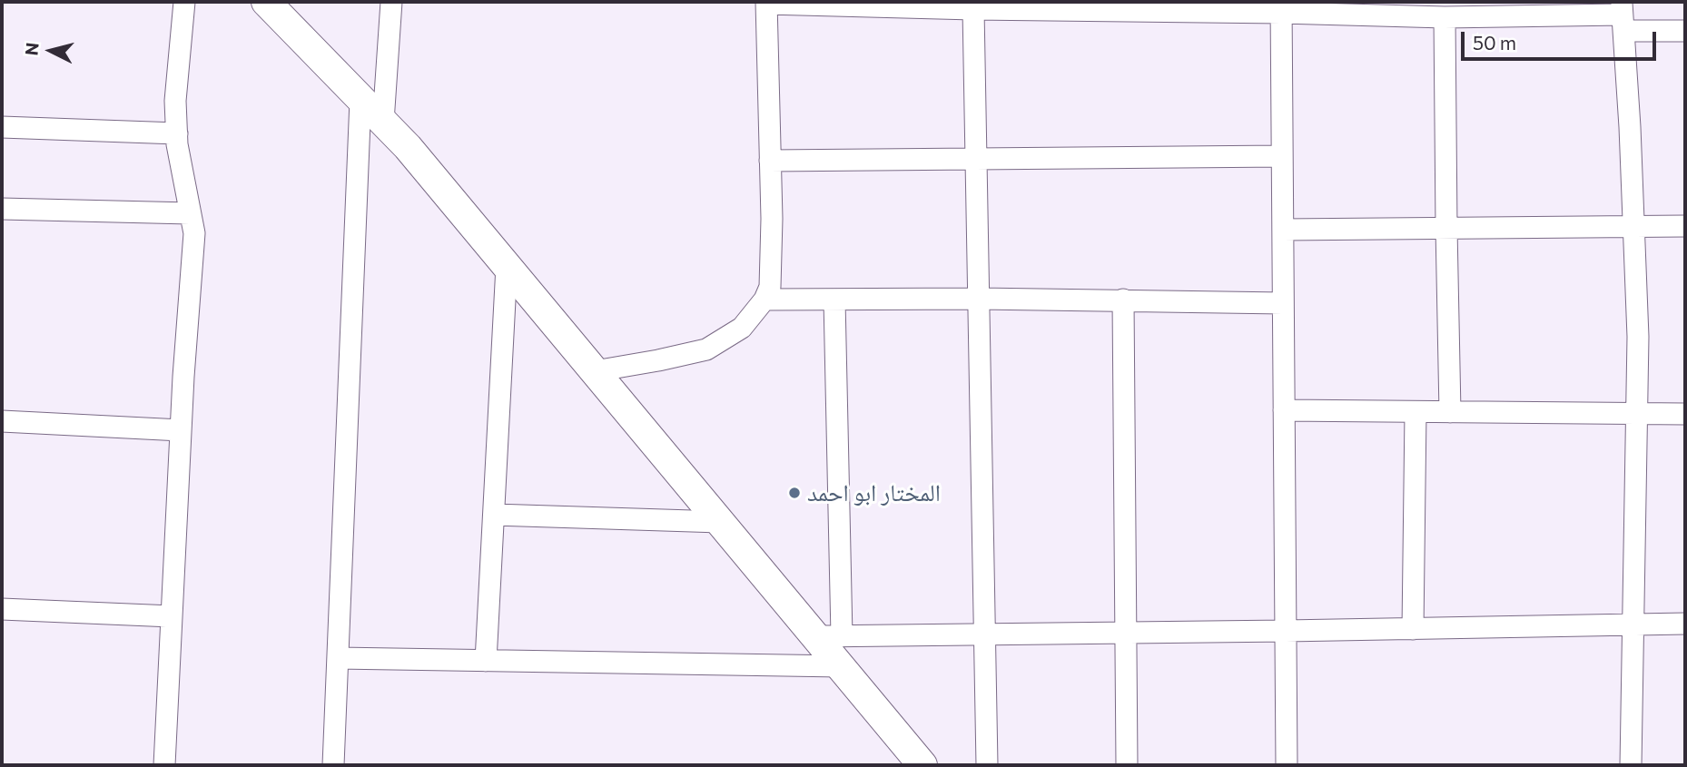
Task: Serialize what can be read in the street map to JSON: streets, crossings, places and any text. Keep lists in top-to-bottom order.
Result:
{
  "places": ["المختار ابو احمد"],
  "scale_bar": "50 m",
  "north": "left"
}
